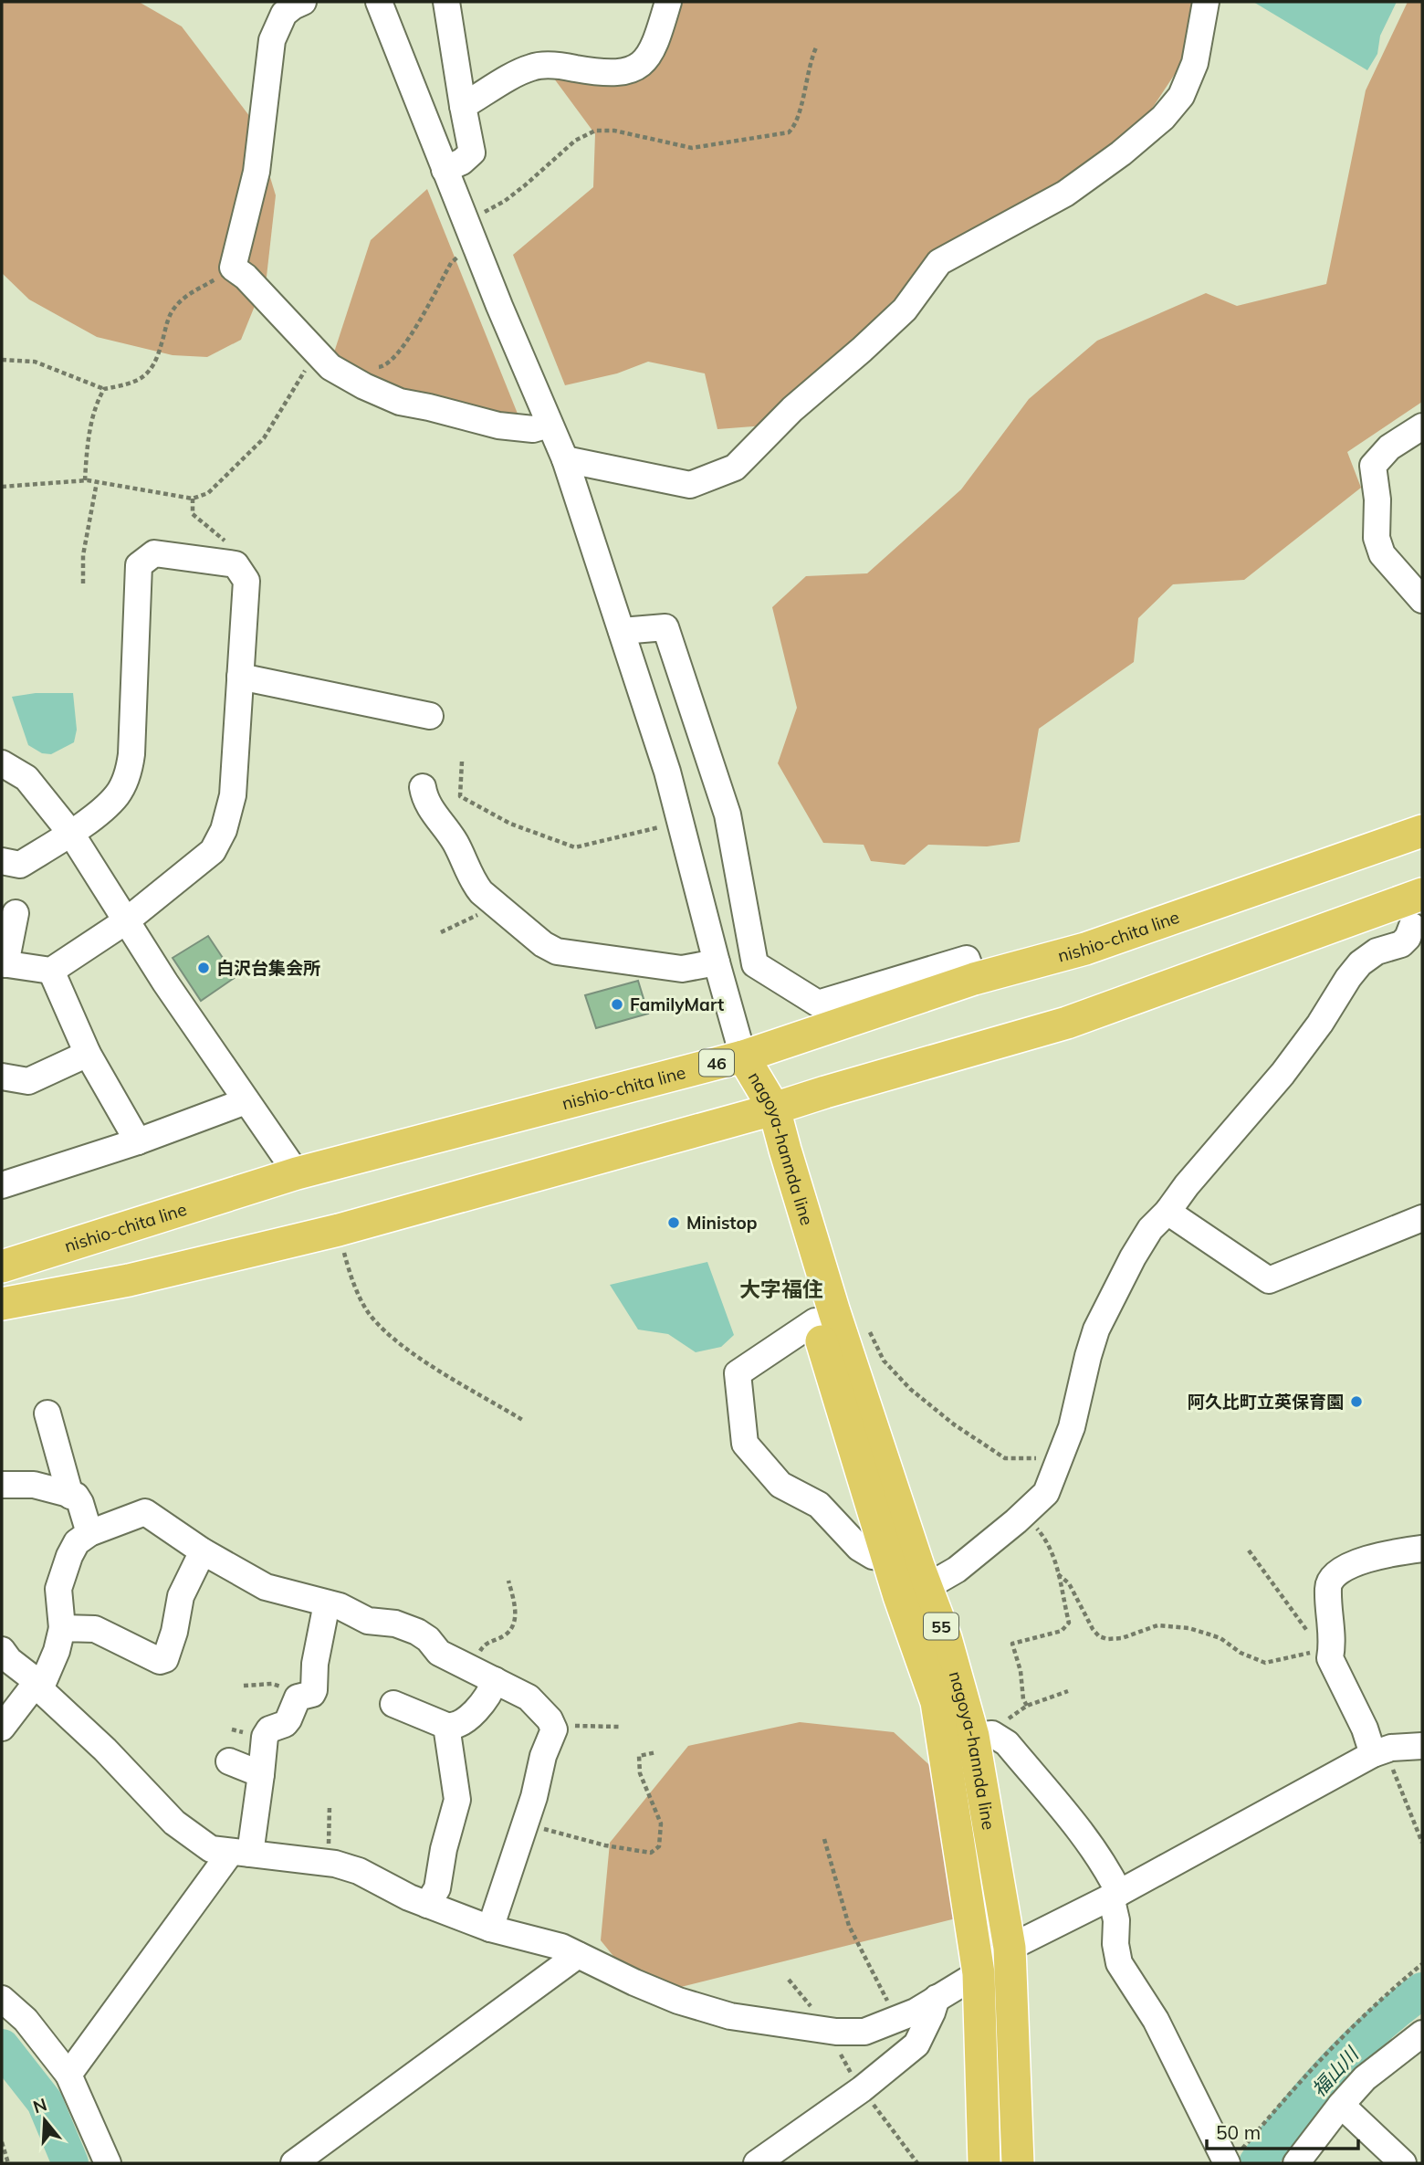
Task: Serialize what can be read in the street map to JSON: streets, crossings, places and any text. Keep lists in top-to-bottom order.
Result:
{
  "streets": {
    "main road": [
      "nishio-chita line",
      "46",
      "nagoya-hannda line",
      "55"
    ]
  },
  "crossings": [
    ["nishio-chita line", "nagoya-hannda line"]
  ],
  "districts": ["大字福住"],
  "water": ["福山川"],
  "places": [
    "白沢台集会所",
    "FamilyMart",
    "Ministop",
    "阿久比町立英保育園"
  ],
  "scale_bar": "50 m",
  "north": "top"
}
